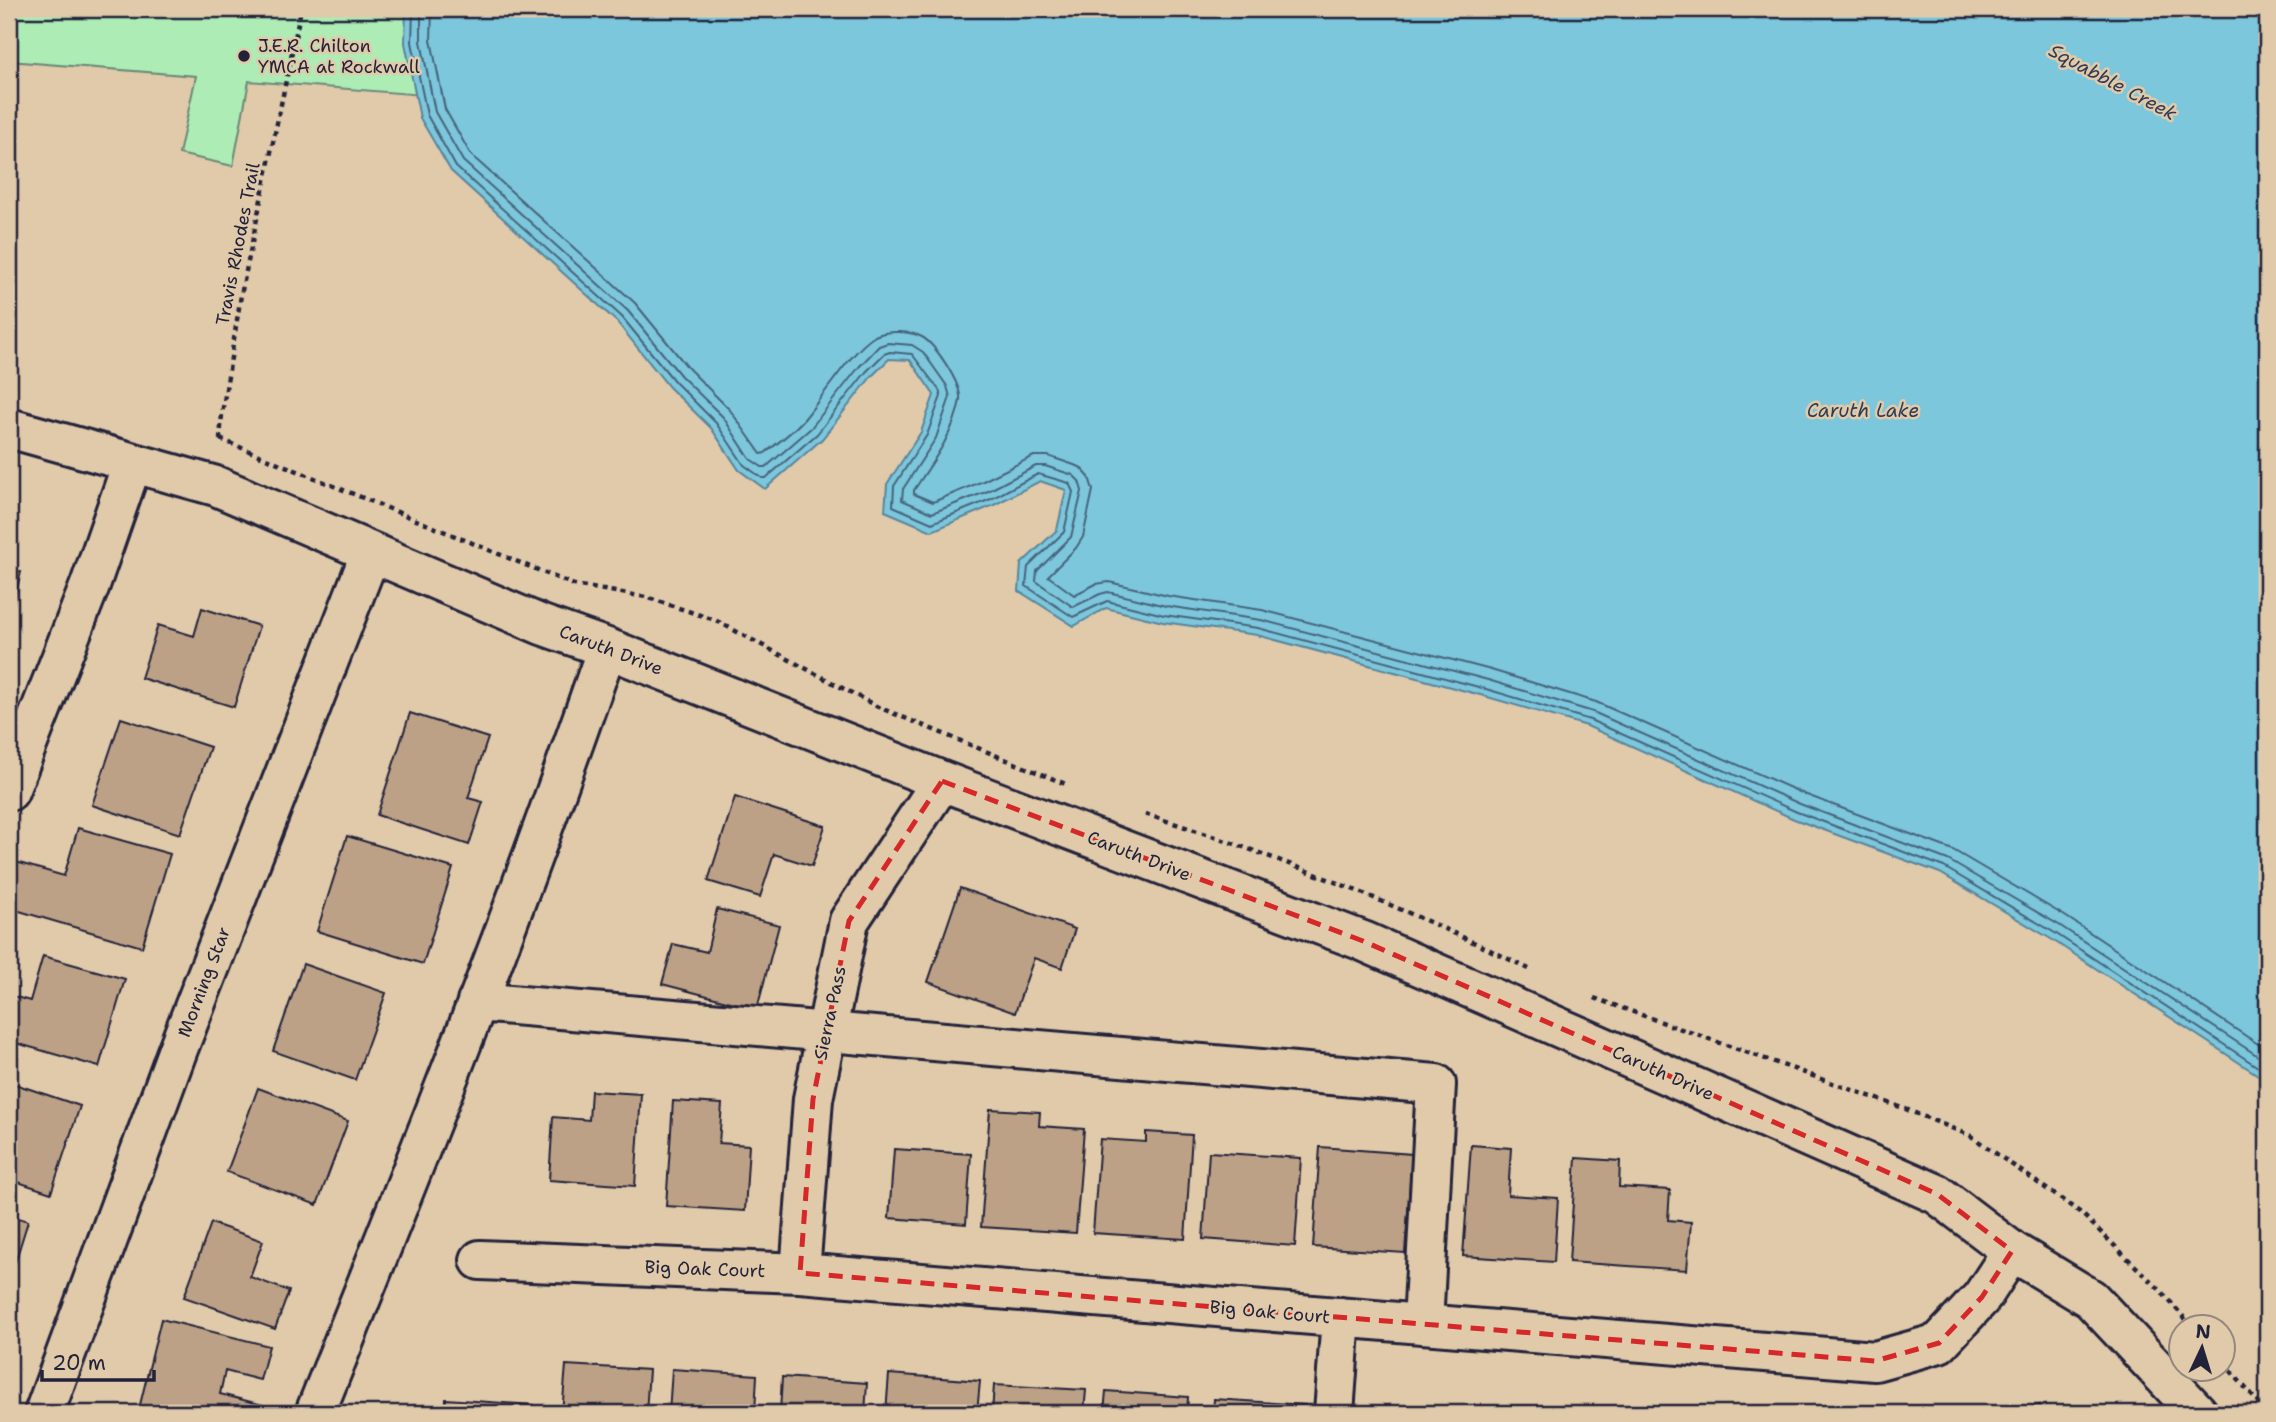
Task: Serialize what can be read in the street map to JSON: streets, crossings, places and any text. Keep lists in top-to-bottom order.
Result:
{
  "streets": {
    "street": [
      "Caruth Drive",
      "Morning Star",
      "Sierra Pass",
      "Big Oak Court"
    ],
    "path": ["Travis Rhodes Trail"]
  },
  "crossings": [
    ["Travis Rhodes Trail", "Caruth Drive"],
    ["Caruth Drive", "Morning Star"],
    ["Caruth Drive", "Sierra Pass"],
    ["Caruth Drive", "Big Oak Court"],
    ["Sierra Pass", "Big Oak Court"]
  ],
  "water": ["Squabble Creek", "Caruth Lake"],
  "places": ["J.E.R. Chilton YMCA at Rockwall"],
  "scale_bar": "20 m",
  "north": "top"
}
